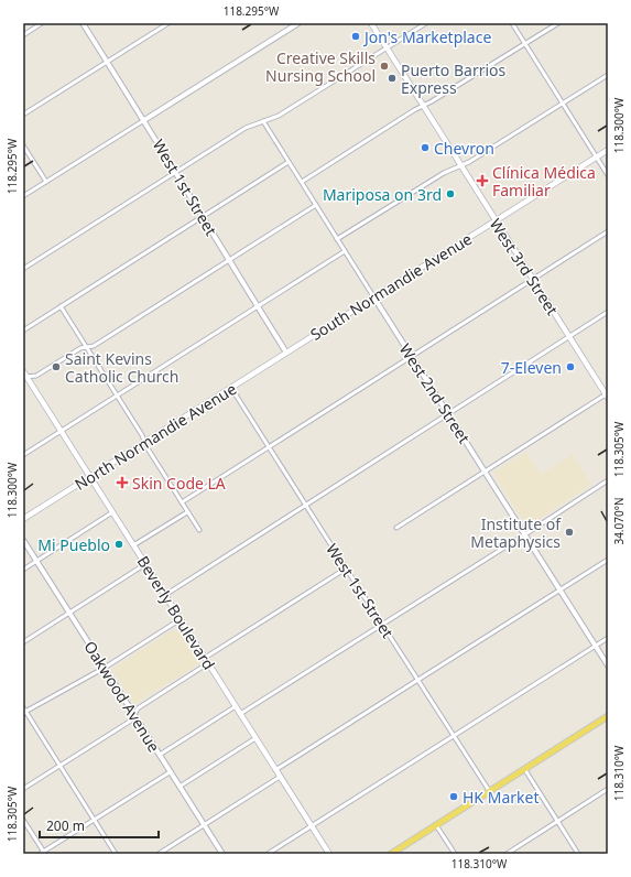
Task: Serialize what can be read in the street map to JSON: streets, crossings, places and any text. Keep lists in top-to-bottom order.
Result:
{
  "streets": {
    "main road": [
      "West 3rd Street",
      "South Normandie Avenue",
      "North Normandie Avenue",
      "Beverly Boulevard"
    ],
    "street": ["West 1st Street", "West 2nd Street", "Oakwood Avenue"]
  },
  "crossings": [
    ["West 1st Street", "South Normandie Avenue"],
    ["West 1st Street", "North Normandie Avenue"],
    ["West 3rd Street", "South Normandie Avenue"],
    ["South Normandie Avenue", "West 2nd Street"],
    ["South Normandie Avenue", "North Normandie Avenue"],
    ["North Normandie Avenue", "Beverly Boulevard"]
  ],
  "places": {
    "other": [
      "Jon's Marketplace",
      "Creative Skills Nursing School",
      "Puerto Barrios Express",
      "Chevron",
      "Mariposa on 3rd",
      "Saint Kevins Catholic Church",
      "7-Eleven",
      "Institute of Metaphysics",
      "Mi Pueblo",
      "HK Market"
    ],
    "health": ["Clínica Médica Familiar", "Skin Code LA"]
  },
  "scale_bar": "200 m",
  "coordinates": [
    "118.295°W",
    "118.300°W",
    "118.305°W",
    "34.070°N",
    "118.310°W"
  ]
}
